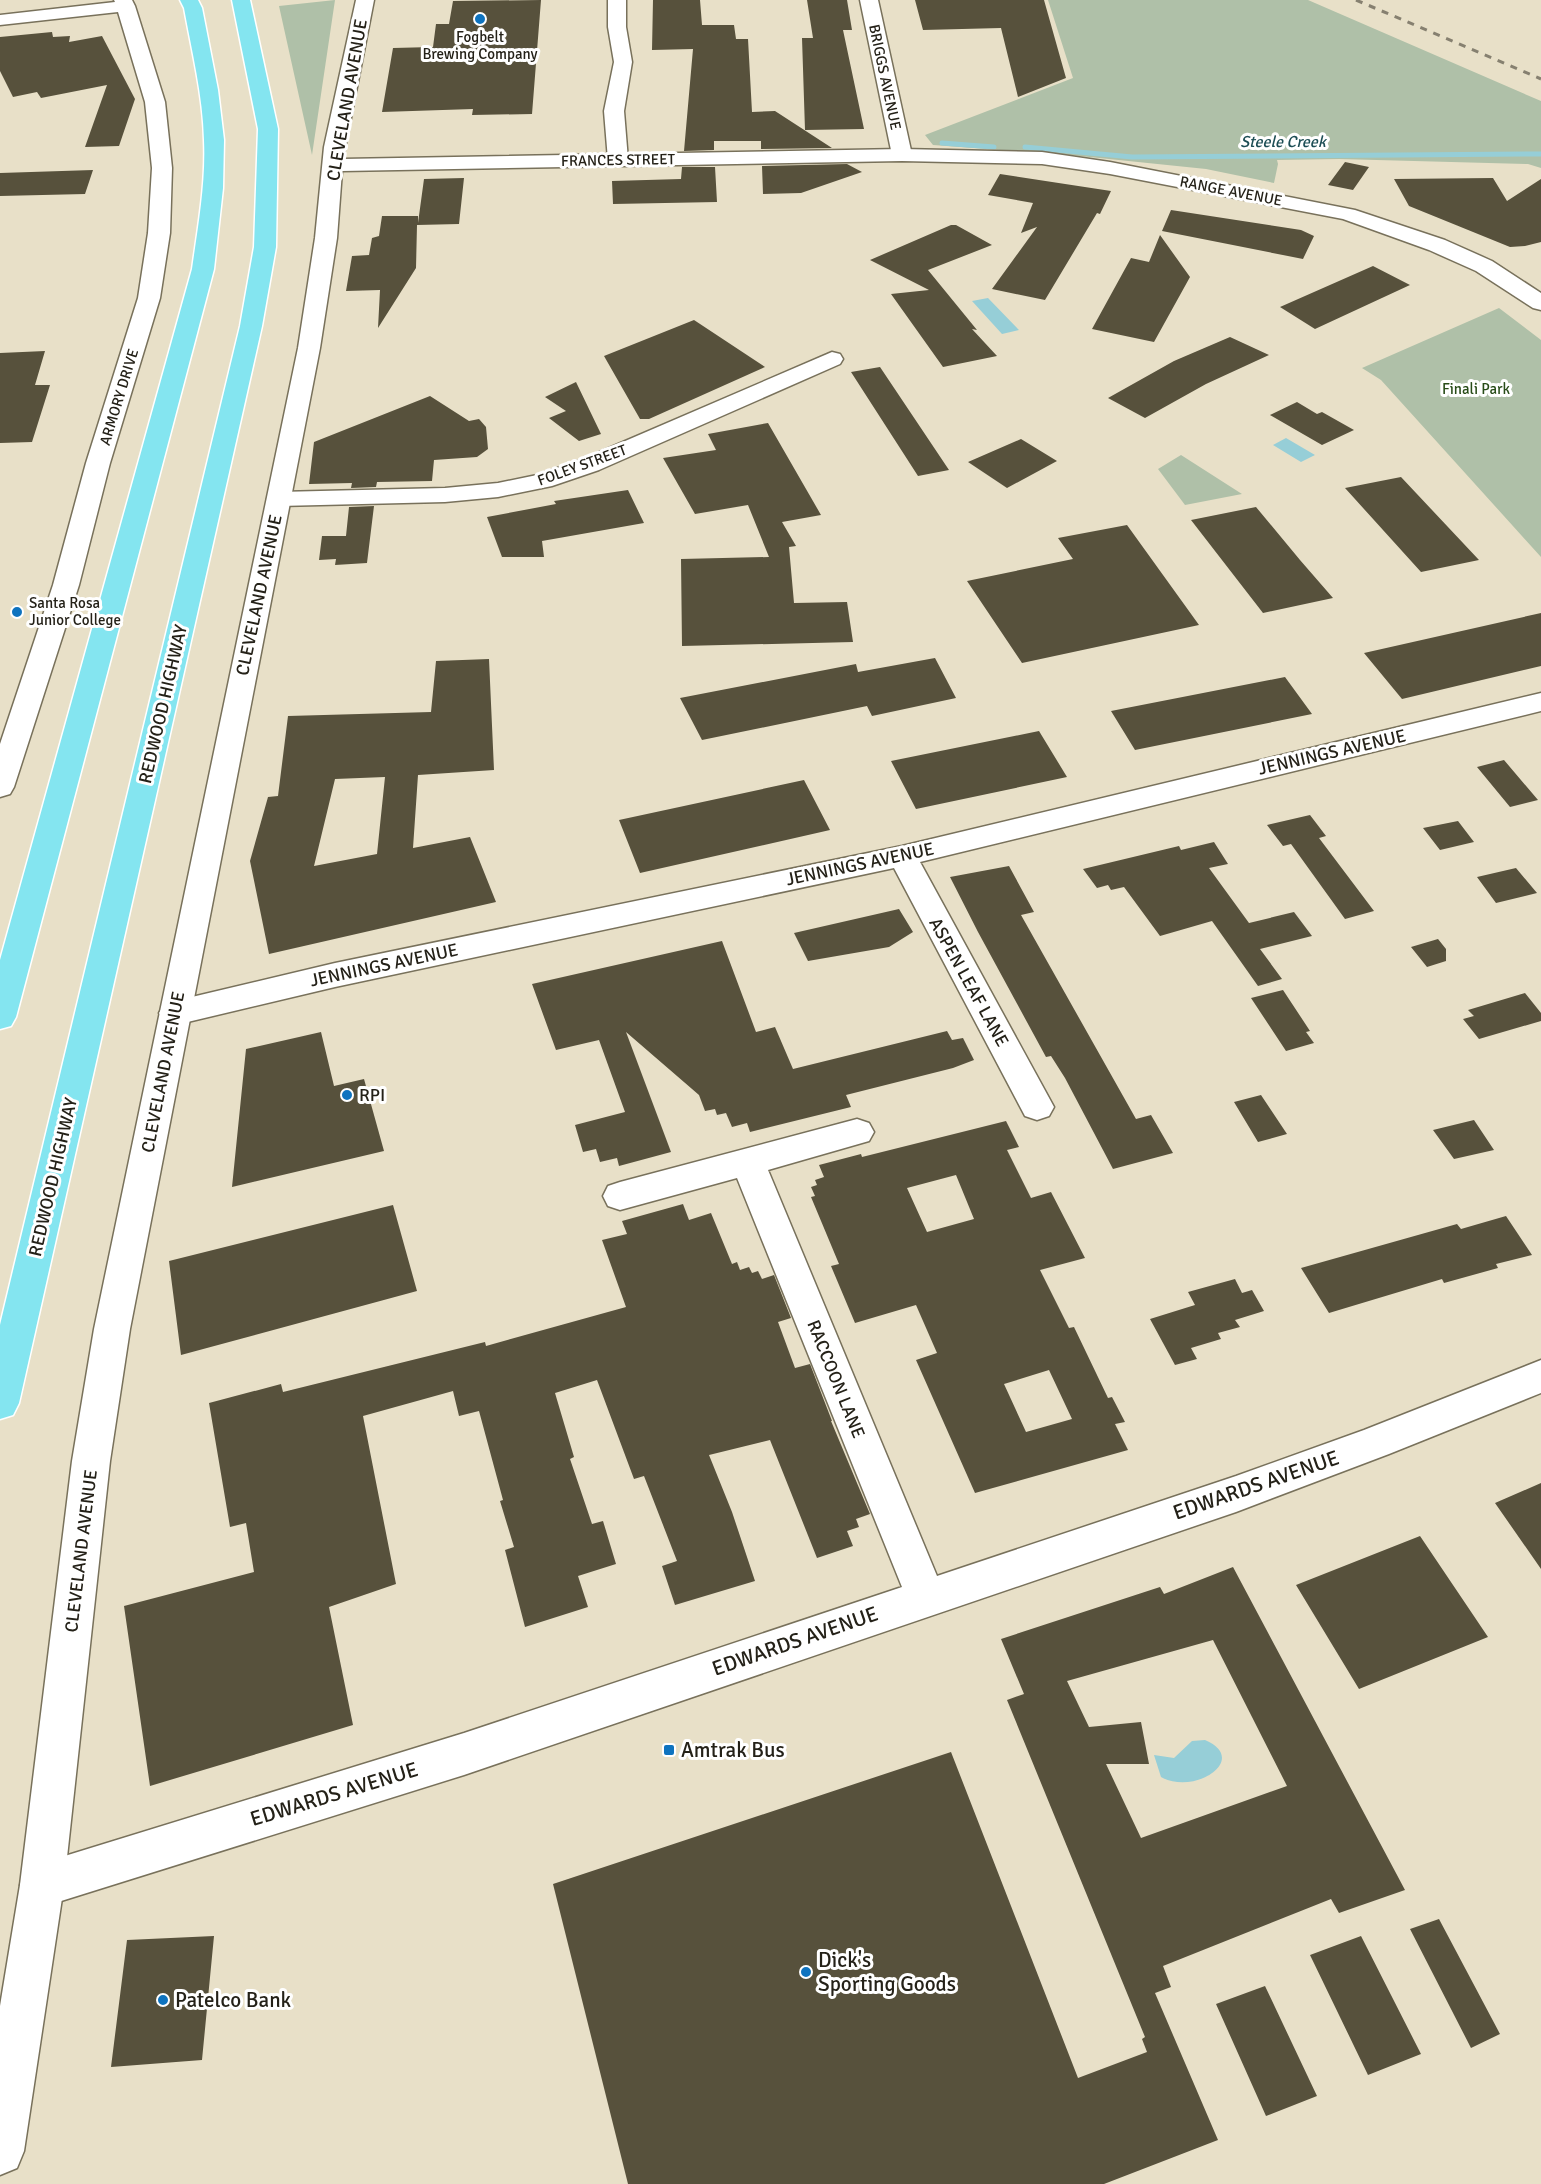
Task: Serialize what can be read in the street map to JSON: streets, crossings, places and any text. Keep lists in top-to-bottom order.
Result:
{
  "streets": {
    "highway": ["REDWOOD HIGHWAY"],
    "street": [
      "BRIGGS AVENUE",
      "CLEVELAND AVENUE",
      "FRANCES STREET",
      "RANGE AVENUE",
      "ARMORY DRIVE",
      "FOLEY STREET",
      "JENNINGS AVENUE",
      "ASPEN LEAF LANE",
      "RACCOON LANE",
      "EDWARDS AVENUE"
    ]
  },
  "crossings": [
    ["BRIGGS AVENUE", "FRANCES STREET"],
    ["BRIGGS AVENUE", "RANGE AVENUE"],
    ["CLEVELAND AVENUE", "FRANCES STREET"],
    ["CLEVELAND AVENUE", "FOLEY STREET"],
    ["CLEVELAND AVENUE", "JENNINGS AVENUE"],
    ["CLEVELAND AVENUE", "EDWARDS AVENUE"],
    ["FRANCES STREET", "RANGE AVENUE"],
    ["JENNINGS AVENUE", "ASPEN LEAF LANE"],
    ["RACCOON LANE", "EDWARDS AVENUE"]
  ],
  "water": ["Steele Creek"],
  "parks": ["Finali Park"],
  "places": {
    "other": [
      "Fogbelt Brewing Company",
      "Santa Rosa Junior College",
      "RPI",
      "Dick's Sporting Goods",
      "Patelco Bank"
    ],
    "transit": ["Amtrak Bus"]
  }
}
